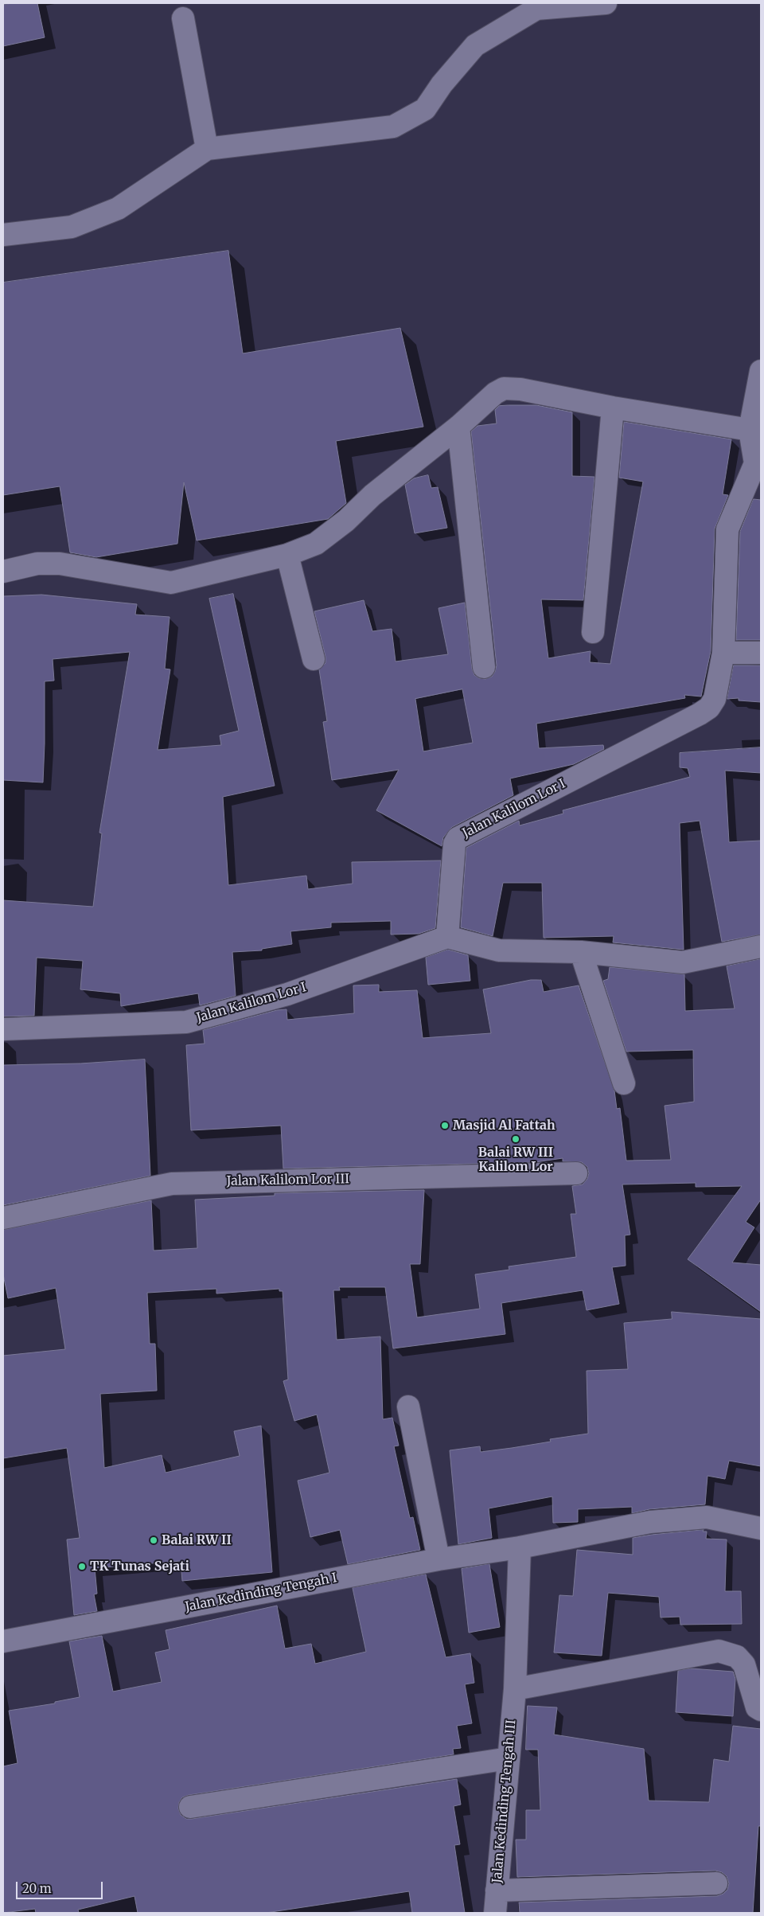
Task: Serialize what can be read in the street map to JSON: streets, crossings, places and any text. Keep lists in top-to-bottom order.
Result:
{
  "streets": {
    "street": [
      "Jalan Kalilom Lor I",
      "Jalan Kalilom Lor III",
      "Jalan Kedinding Tengah I",
      "Jalan Kedinding Tengah III"
    ]
  },
  "crossings": [
    ["Jalan Kedinding Tengah I", "Jalan Kedinding Tengah III"]
  ],
  "places": [
    "Masjid Al Fattah",
    "Balai RW III Kalilom Lor",
    "Balai RW II",
    "TK Tunas Sejati"
  ],
  "scale_bar": "20 m"
}
